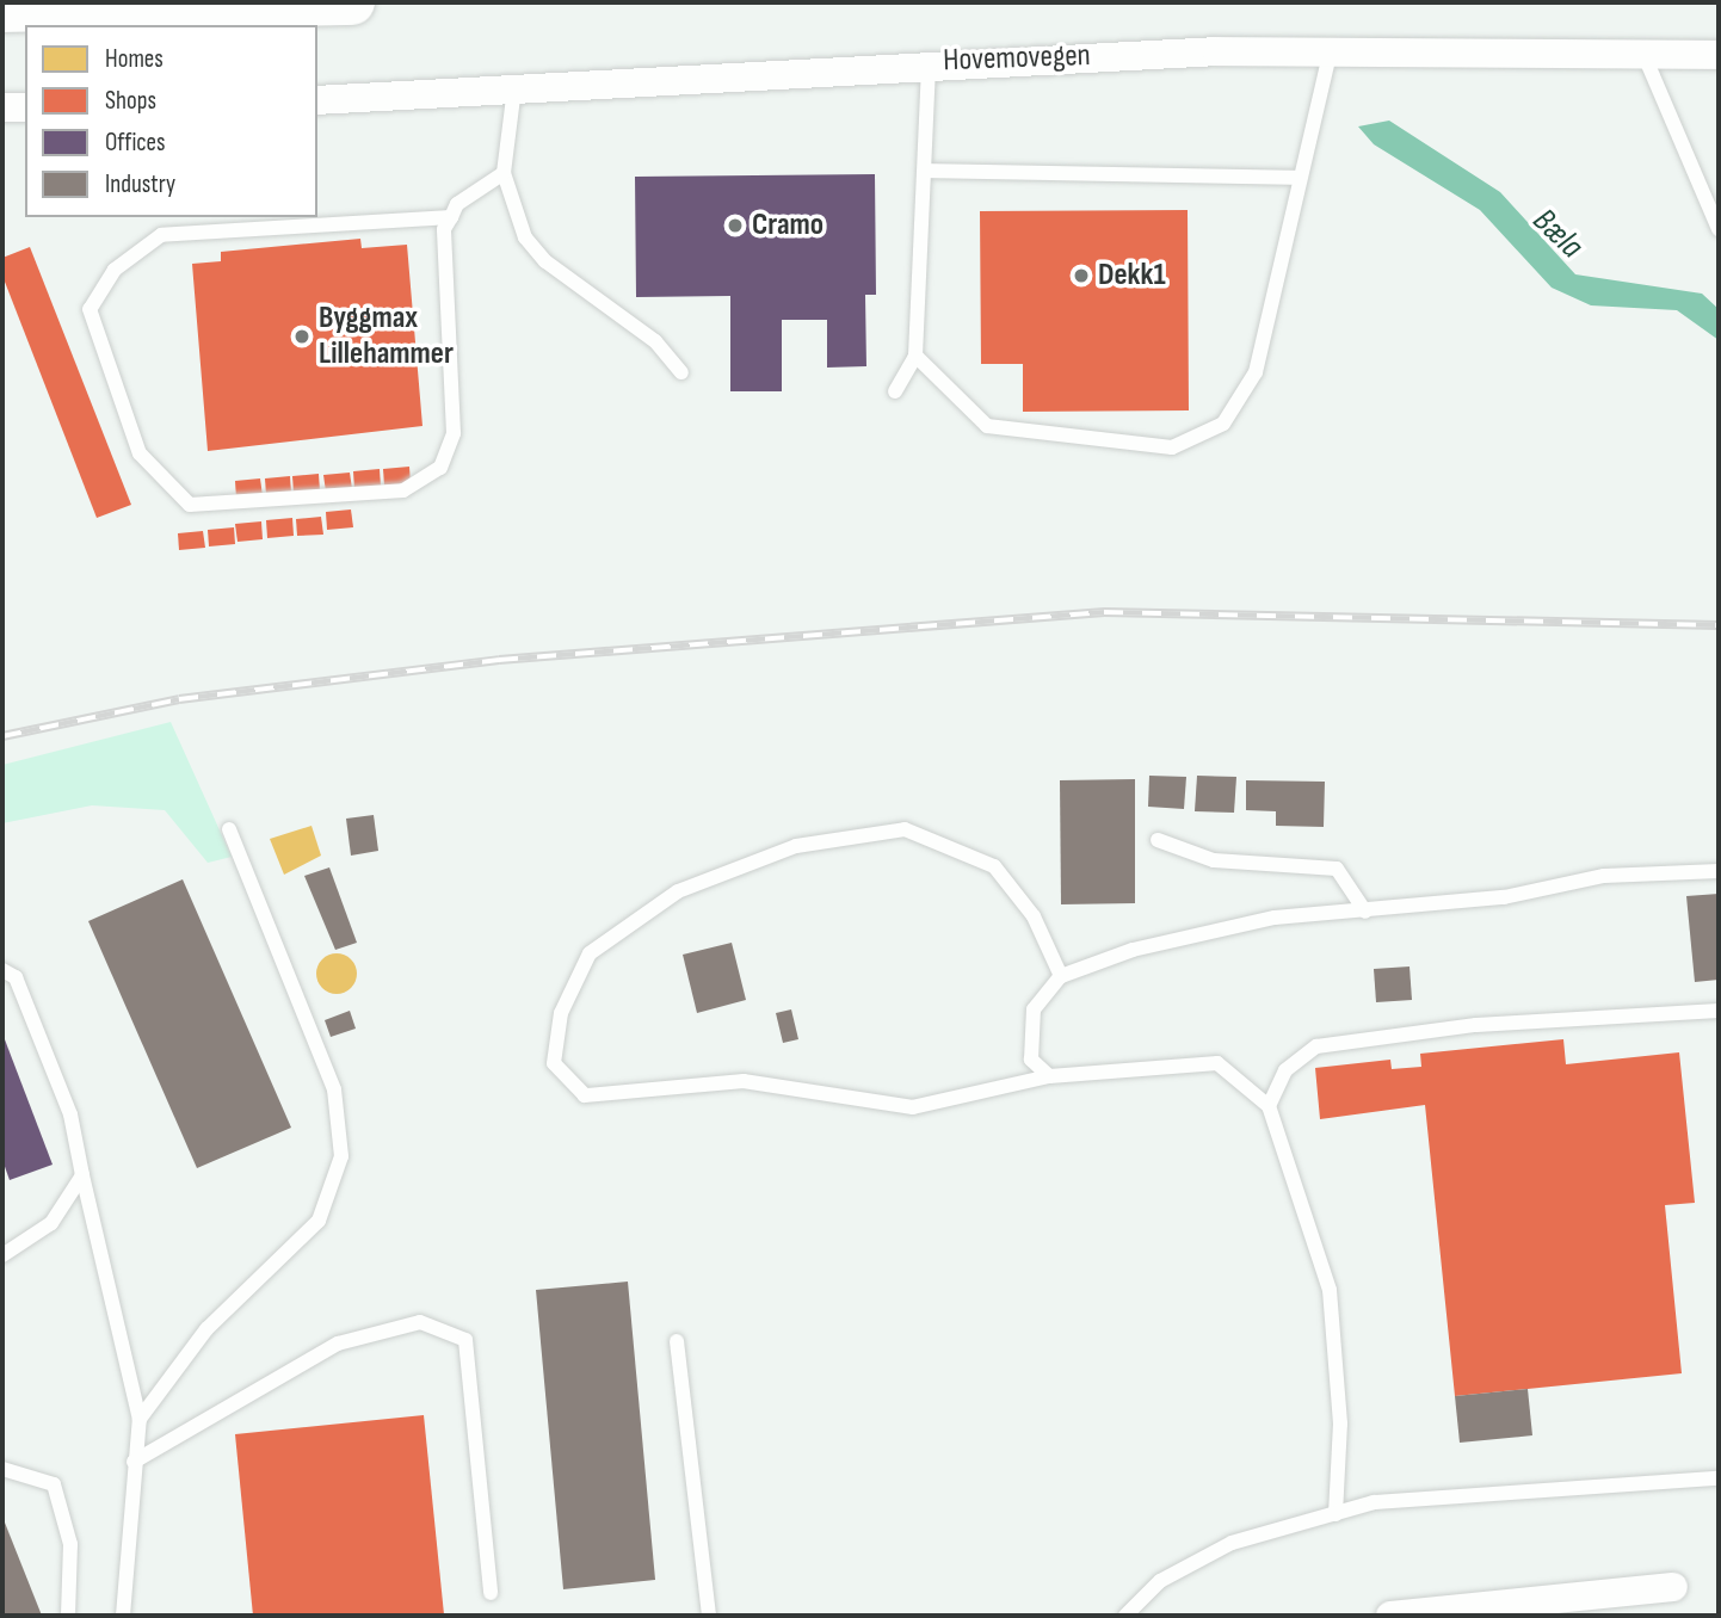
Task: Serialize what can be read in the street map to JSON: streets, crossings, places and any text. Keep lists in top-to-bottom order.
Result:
{
  "streets": {
    "street": ["Hovemovegen"]
  },
  "water": ["Bæla"],
  "places": ["Cramo", "Dekk1", "Byggmax Lillehammer"],
  "legend": [
    "Homes",
    "Shops",
    "Offices",
    "Industry"
  ]
}
